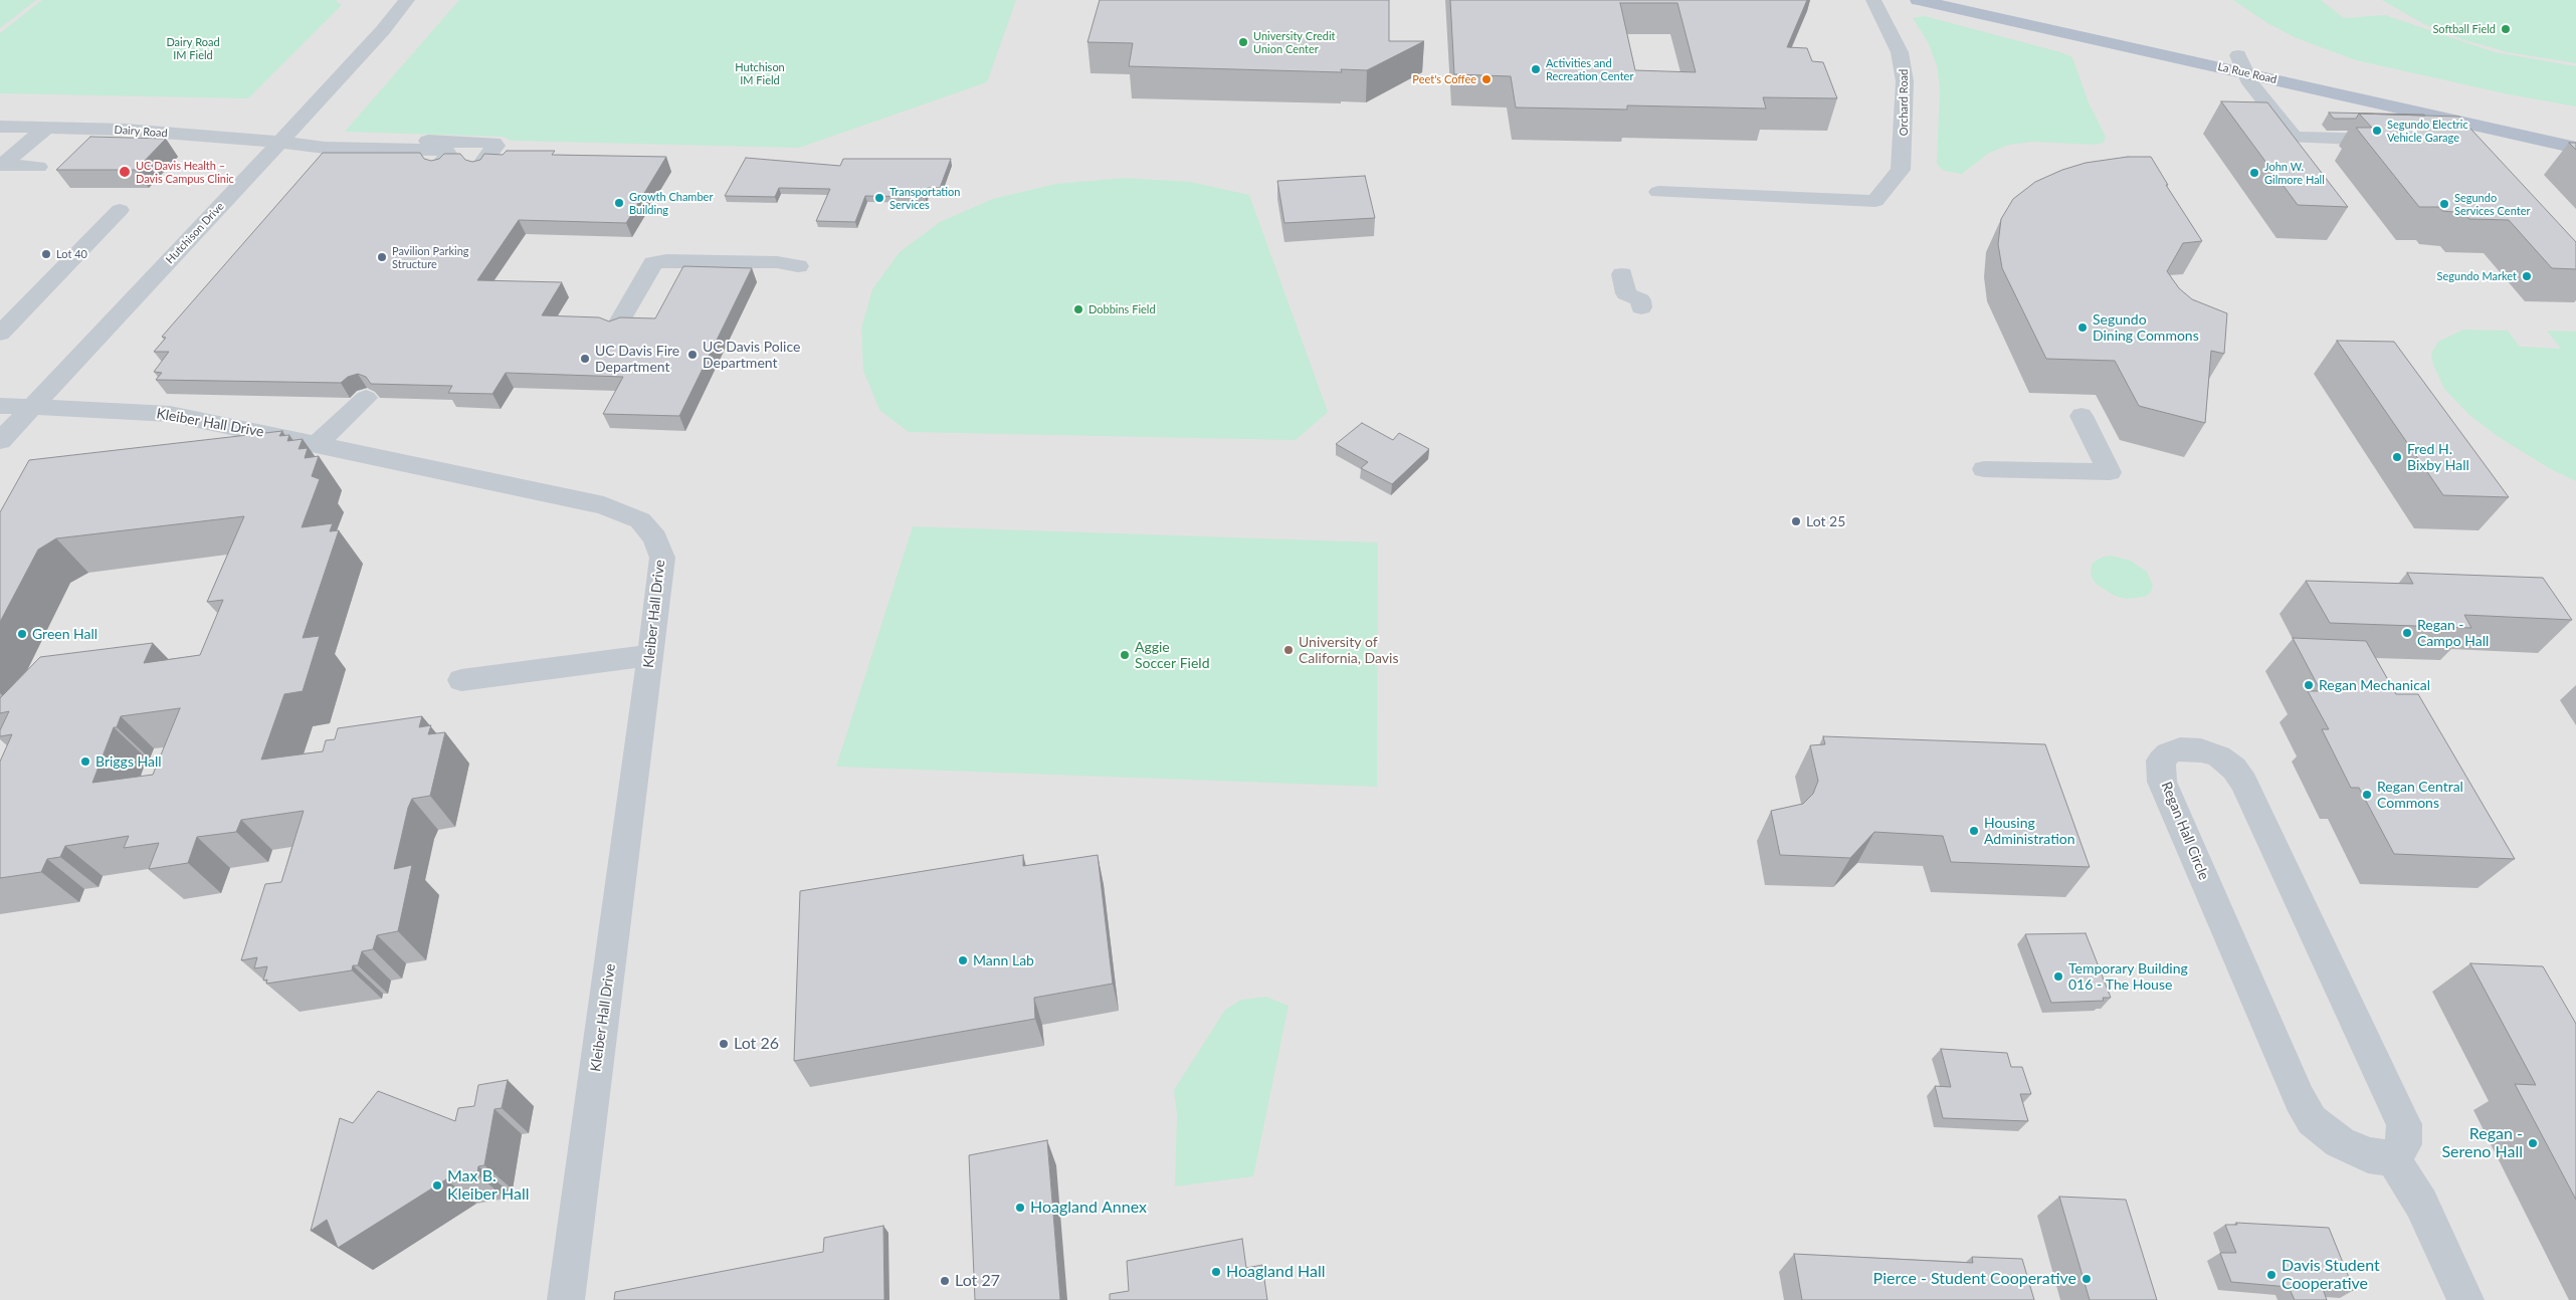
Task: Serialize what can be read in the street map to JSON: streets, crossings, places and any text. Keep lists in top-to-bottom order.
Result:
{
  "streets": {
    "main road": ["La Rue Road"],
    "street": [
      "Orchard Road",
      "Dairy Road",
      "Hutchison Drive",
      "Kleiber Hall Drive",
      "Regan Hall Circle"
    ]
  },
  "crossings": [
    ["Dairy Road", "Hutchison Drive"],
    ["Hutchison Drive", "Kleiber Hall Drive"]
  ],
  "parks": ["Dairy Road IM Field", "Hutchison IM Field"],
  "places": [
    "Softball Field",
    "University Credit Union Center",
    "Activities and Recreation Center",
    "Peet's Coffee",
    "Segundo Electric Vehicle Garage",
    "UC Davis Health – Davis Campus Clinic",
    "John W. Gilmore Hall",
    "Transportation Services",
    "Growth Chamber Building",
    "Segundo Services Center",
    "Lot 40",
    "Pavilion Parking Structure",
    "Segundo Market",
    "Dobbins Field",
    "Segundo Dining Commons",
    "UC Davis Police Department",
    "UC Davis Fire Department",
    "Fred H. Bixby Hall",
    "Lot 25",
    "Regan - Campo Hall",
    "Green Hall",
    "University of California, Davis",
    "Aggie Soccer Field",
    "Regan Mechanical",
    "Briggs Hall",
    "Regan Central Commons",
    "Housing Administration",
    "Mann Lab",
    "Temporary Building 016 - The House",
    "Lot 26",
    "Regan - Sereno Hall",
    "Max B. Kleiber Hall",
    "Hoagland Annex",
    "Hoagland Hall",
    "Davis Student Cooperative",
    "Pierce - Student Cooperative",
    "Lot 27"
  ]
}
